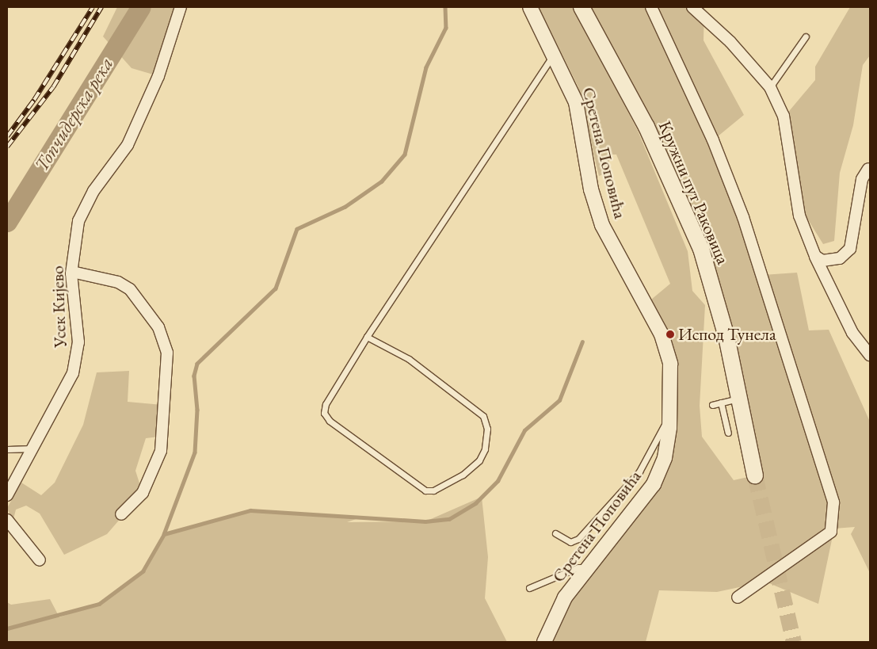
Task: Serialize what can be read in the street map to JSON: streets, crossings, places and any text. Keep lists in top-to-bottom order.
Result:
{
  "streets": {
    "main road": ["Кружни пут Раковица"],
    "street": ["Сретена Поповића", "Усек Кијево"]
  },
  "water": ["Топчидерска река"],
  "places": ["Испод Тунела"]
}
